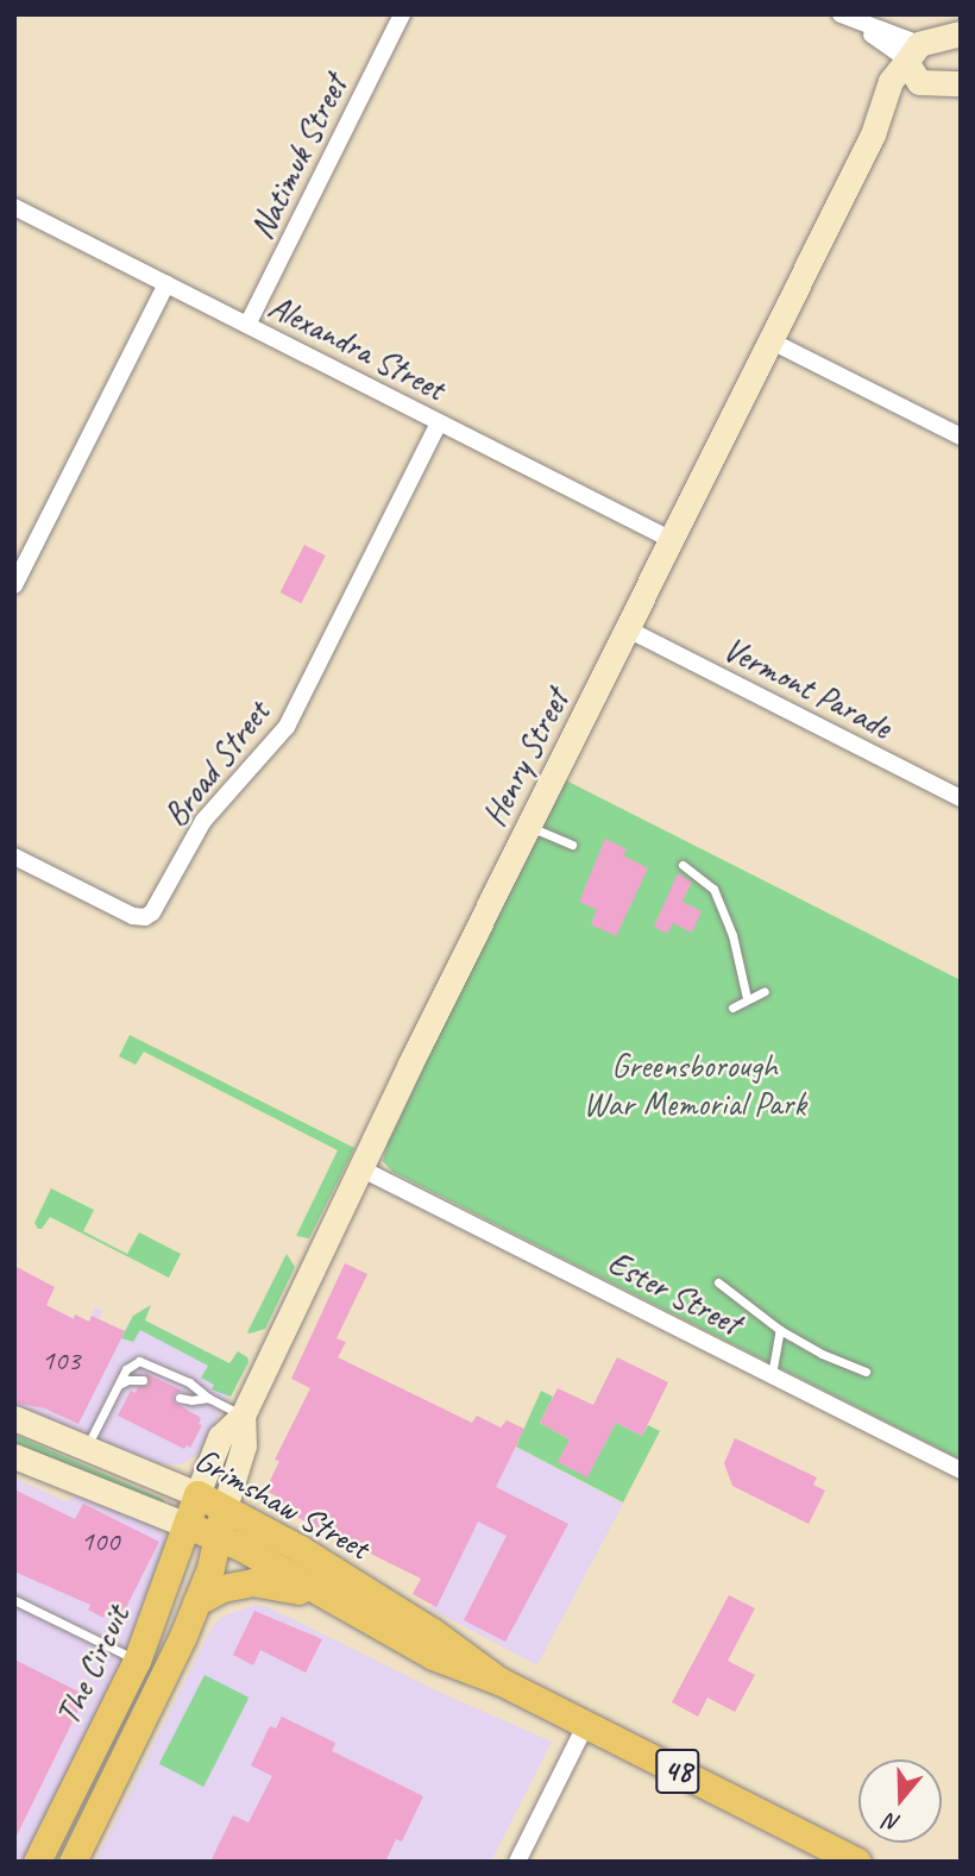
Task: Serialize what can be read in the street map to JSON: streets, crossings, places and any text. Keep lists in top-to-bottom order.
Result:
{
  "streets": {
    "main road": ["Grimshaw Street", "The Circuit", "48"],
    "street": [
      "Natimuk Street",
      "Alexandra Street",
      "Vermont Parade",
      "Henry Street",
      "Broad Street",
      "Ester Street"
    ]
  },
  "crossings": [
    ["Natimuk Street", "Alexandra Street"],
    ["Alexandra Street", "Henry Street"],
    ["Alexandra Street", "Broad Street"],
    ["Vermont Parade", "Henry Street"],
    ["Henry Street", "Ester Street"],
    ["Henry Street", "Grimshaw Street"],
    ["Henry Street", "The Circuit"],
    ["Grimshaw Street", "The Circuit"]
  ],
  "parks": ["Greensborough War Memorial Park"],
  "house_numbers": ["103", "100"],
  "north": "bottom"
}
